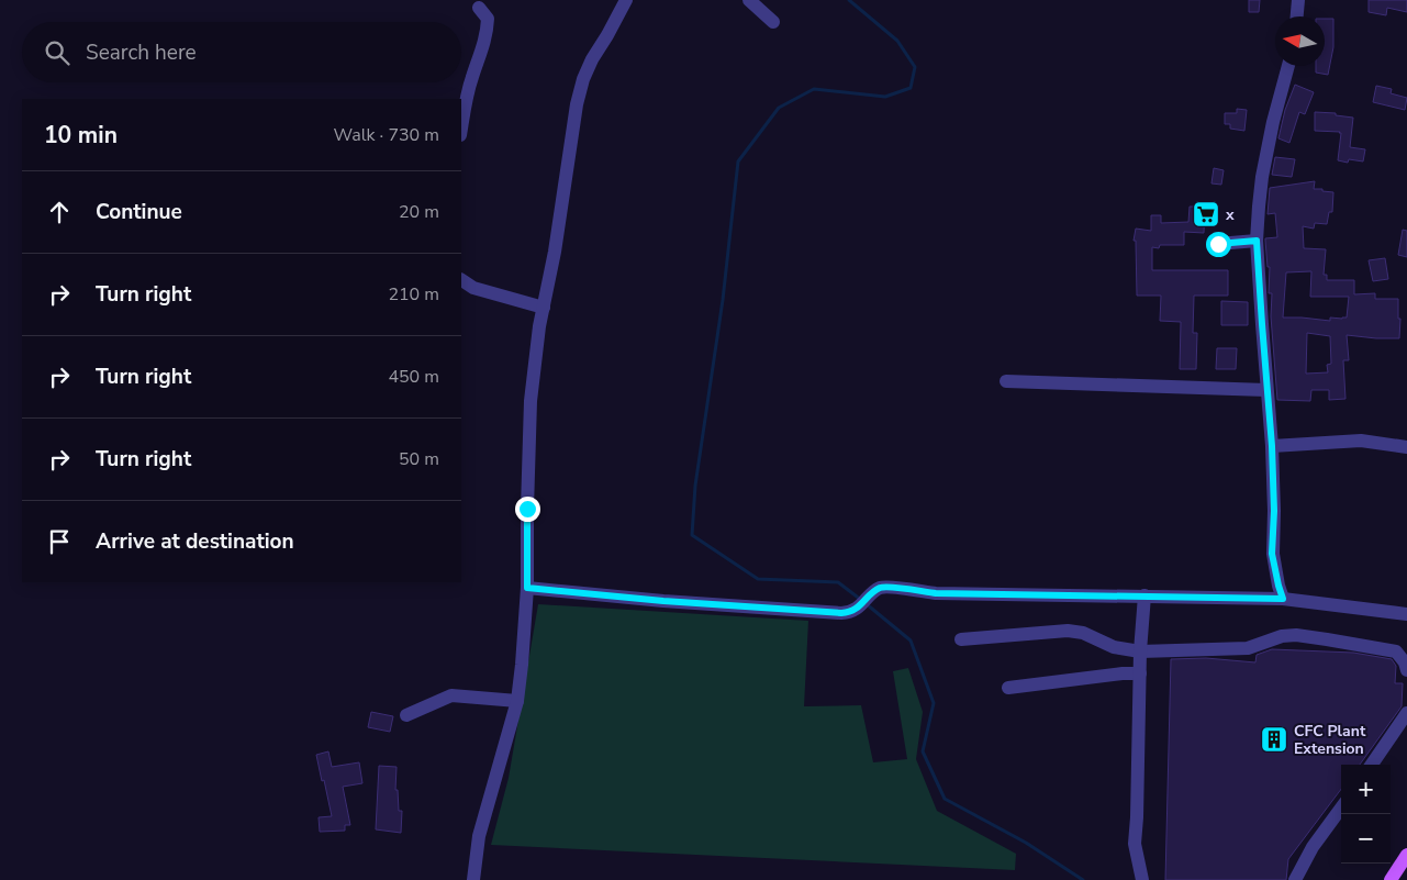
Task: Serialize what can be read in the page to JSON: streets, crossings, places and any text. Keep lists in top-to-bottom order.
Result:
{
  "places": {
    "supermarket": ["x"],
    "building": ["CFC Plant Extension"]
  },
  "north": "left",
  "page": {
    "search": "Search here",
    "heading": ["10 min", "Walk · 730 m"],
    "list": [
      ["Continue", "20 m"],
      ["Turn right", "210 m"],
      ["Turn right", "450 m"],
      ["Turn right", "50 m"],
      "Arrive at destination"
    ],
    "map_buttons": ["+", "−"]
  }
}
